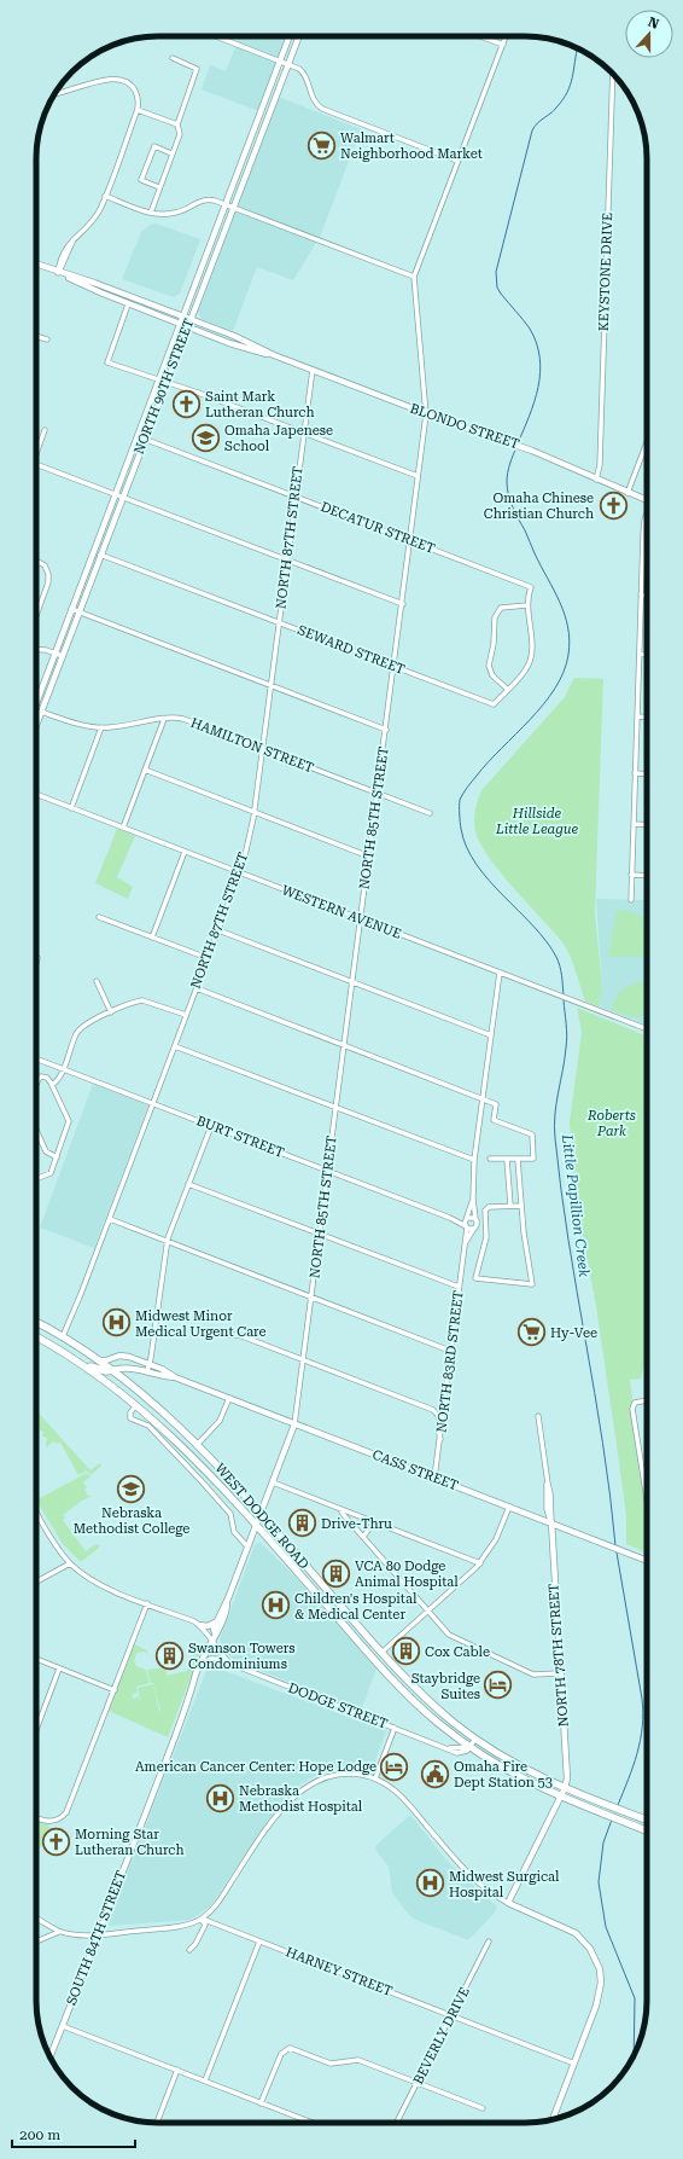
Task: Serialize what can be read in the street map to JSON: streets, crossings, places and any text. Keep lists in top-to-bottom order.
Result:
{
  "streets": {
    "highway": ["WEST DODGE ROAD"],
    "main road": [
      "NORTH 90TH STREET",
      "BLONDO STREET",
      "CASS STREET",
      "NORTH 78TH STREET",
      "SOUTH 84TH STREET"
    ],
    "street": [
      "KEYSTONE DRIVE",
      "DECATUR STREET",
      "NORTH 87TH STREET",
      "SEWARD STREET",
      "HAMILTON STREET",
      "NORTH 85TH STREET",
      "WESTERN AVENUE",
      "BURT STREET",
      "NORTH 83RD STREET",
      "DODGE STREET",
      "HARNEY STREET",
      "BEVERLY DRIVE"
    ]
  },
  "crossings": [
    ["KEYSTONE DRIVE", "BLONDO STREET"],
    ["NORTH 90TH STREET", "BLONDO STREET"],
    ["NORTH 90TH STREET", "DECATUR STREET"],
    ["NORTH 90TH STREET", "SEWARD STREET"],
    ["NORTH 90TH STREET", "HAMILTON STREET"],
    ["BLONDO STREET", "NORTH 87TH STREET"],
    ["BLONDO STREET", "NORTH 85TH STREET"],
    ["DECATUR STREET", "NORTH 87TH STREET"],
    ["DECATUR STREET", "NORTH 85TH STREET"],
    ["NORTH 87TH STREET", "SEWARD STREET"],
    ["NORTH 87TH STREET", "HAMILTON STREET"],
    ["NORTH 87TH STREET", "WESTERN AVENUE"],
    ["NORTH 87TH STREET", "BURT STREET"],
    ["NORTH 87TH STREET", "WEST DODGE ROAD"],
    ["SEWARD STREET", "NORTH 85TH STREET"],
    ["HAMILTON STREET", "NORTH 85TH STREET"],
    ["NORTH 85TH STREET", "WESTERN AVENUE"],
    ["NORTH 85TH STREET", "BURT STREET"],
    ["NORTH 85TH STREET", "CASS STREET"],
    ["BURT STREET", "NORTH 83RD STREET"],
    ["NORTH 83RD STREET", "CASS STREET"],
    ["CASS STREET", "WEST DODGE ROAD"],
    ["CASS STREET", "NORTH 78TH STREET"],
    ["WEST DODGE ROAD", "DODGE STREET"],
    ["DODGE STREET", "SOUTH 84TH STREET"],
    ["HARNEY STREET", "BEVERLY DRIVE"]
  ],
  "water": ["Little Papillion Creek"],
  "parks": ["Hillside Little League", "Roberts Park"],
  "places": {
    "supermarket": ["Walmart Neighborhood Market", "Hy-Vee"],
    "church": ["Saint Mark Lutheran Church", "Omaha Chinese Christian Church", "Morning Star Lutheran Church"],
    "school or university": ["Omaha Japenese School", "Nebraska Methodist College"],
    "hospital": [
      "Midwest Minor Medical Urgent Care",
      "Children's Hospital & Medical Center",
      "Nebraska Methodist Hospital",
      "Midwest Surgical Hospital"
    ],
    "building": [
      "Drive-Thru",
      "VCA 80 Dodge Animal Hospital",
      "Cox Cable",
      "Swanson Towers Condominiums"
    ],
    "hotel": ["Staybridge Suites", "American Cancer Center: Hope Lodge"],
    "public building": ["Omaha Fire Dept Station 53"]
  },
  "scale_bar": "200 m",
  "north": "top"
}
